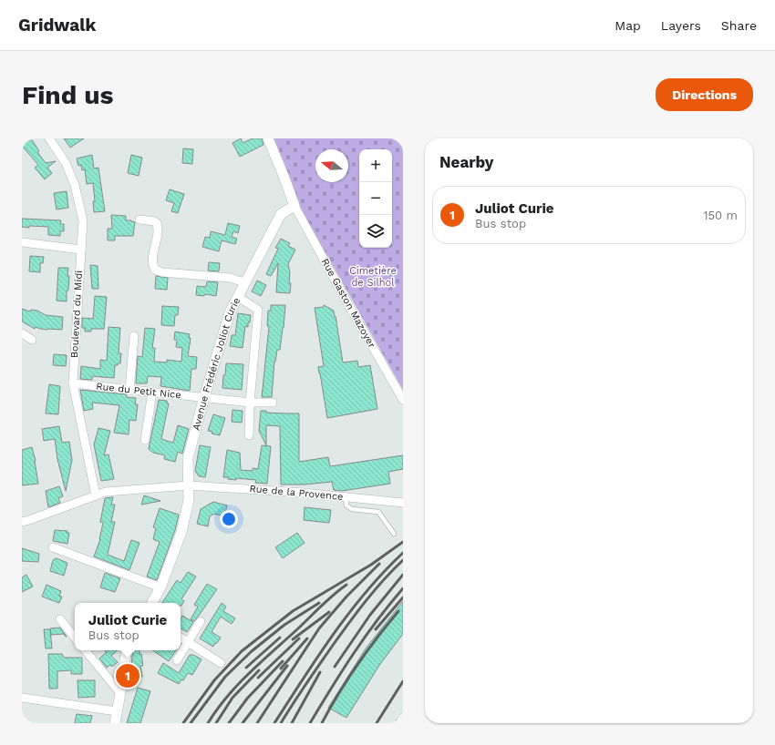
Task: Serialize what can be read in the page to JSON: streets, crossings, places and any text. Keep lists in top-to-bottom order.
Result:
{
  "streets": {
    "street": [
      "Rue Gaston Mazoyer",
      "Boulevard du Midi",
      "Avenue Frédéric Joliot Curie",
      "Rue du Petit Nice",
      "Rue de la Provence"
    ]
  },
  "crossings": [
    ["Rue Gaston Mazoyer", "Avenue Frédéric Joliot Curie"],
    ["Boulevard du Midi", "Rue du Petit Nice"],
    ["Boulevard du Midi", "Rue de la Provence"],
    ["Avenue Frédéric Joliot Curie", "Rue du Petit Nice"],
    ["Avenue Frédéric Joliot Curie", "Rue de la Provence"]
  ],
  "parks": ["Cimetière de Silhol"],
  "north": "left",
  "page": {
    "header": "Gridwalk",
    "nav": ["Map", "Layers", "Share"],
    "buttons": "Directions",
    "title": "Find us",
    "heading": "Nearby",
    "map_buttons": ["+", "−"],
    "list": [
      {
        "mark": "1",
        "name": "Juliot Curie",
        "note": "Bus stop",
        "value": "150 m"
      }
    ],
    "popup": ["Juliot Curie", "Bus stop"],
    "pins": "1"
  }
}
